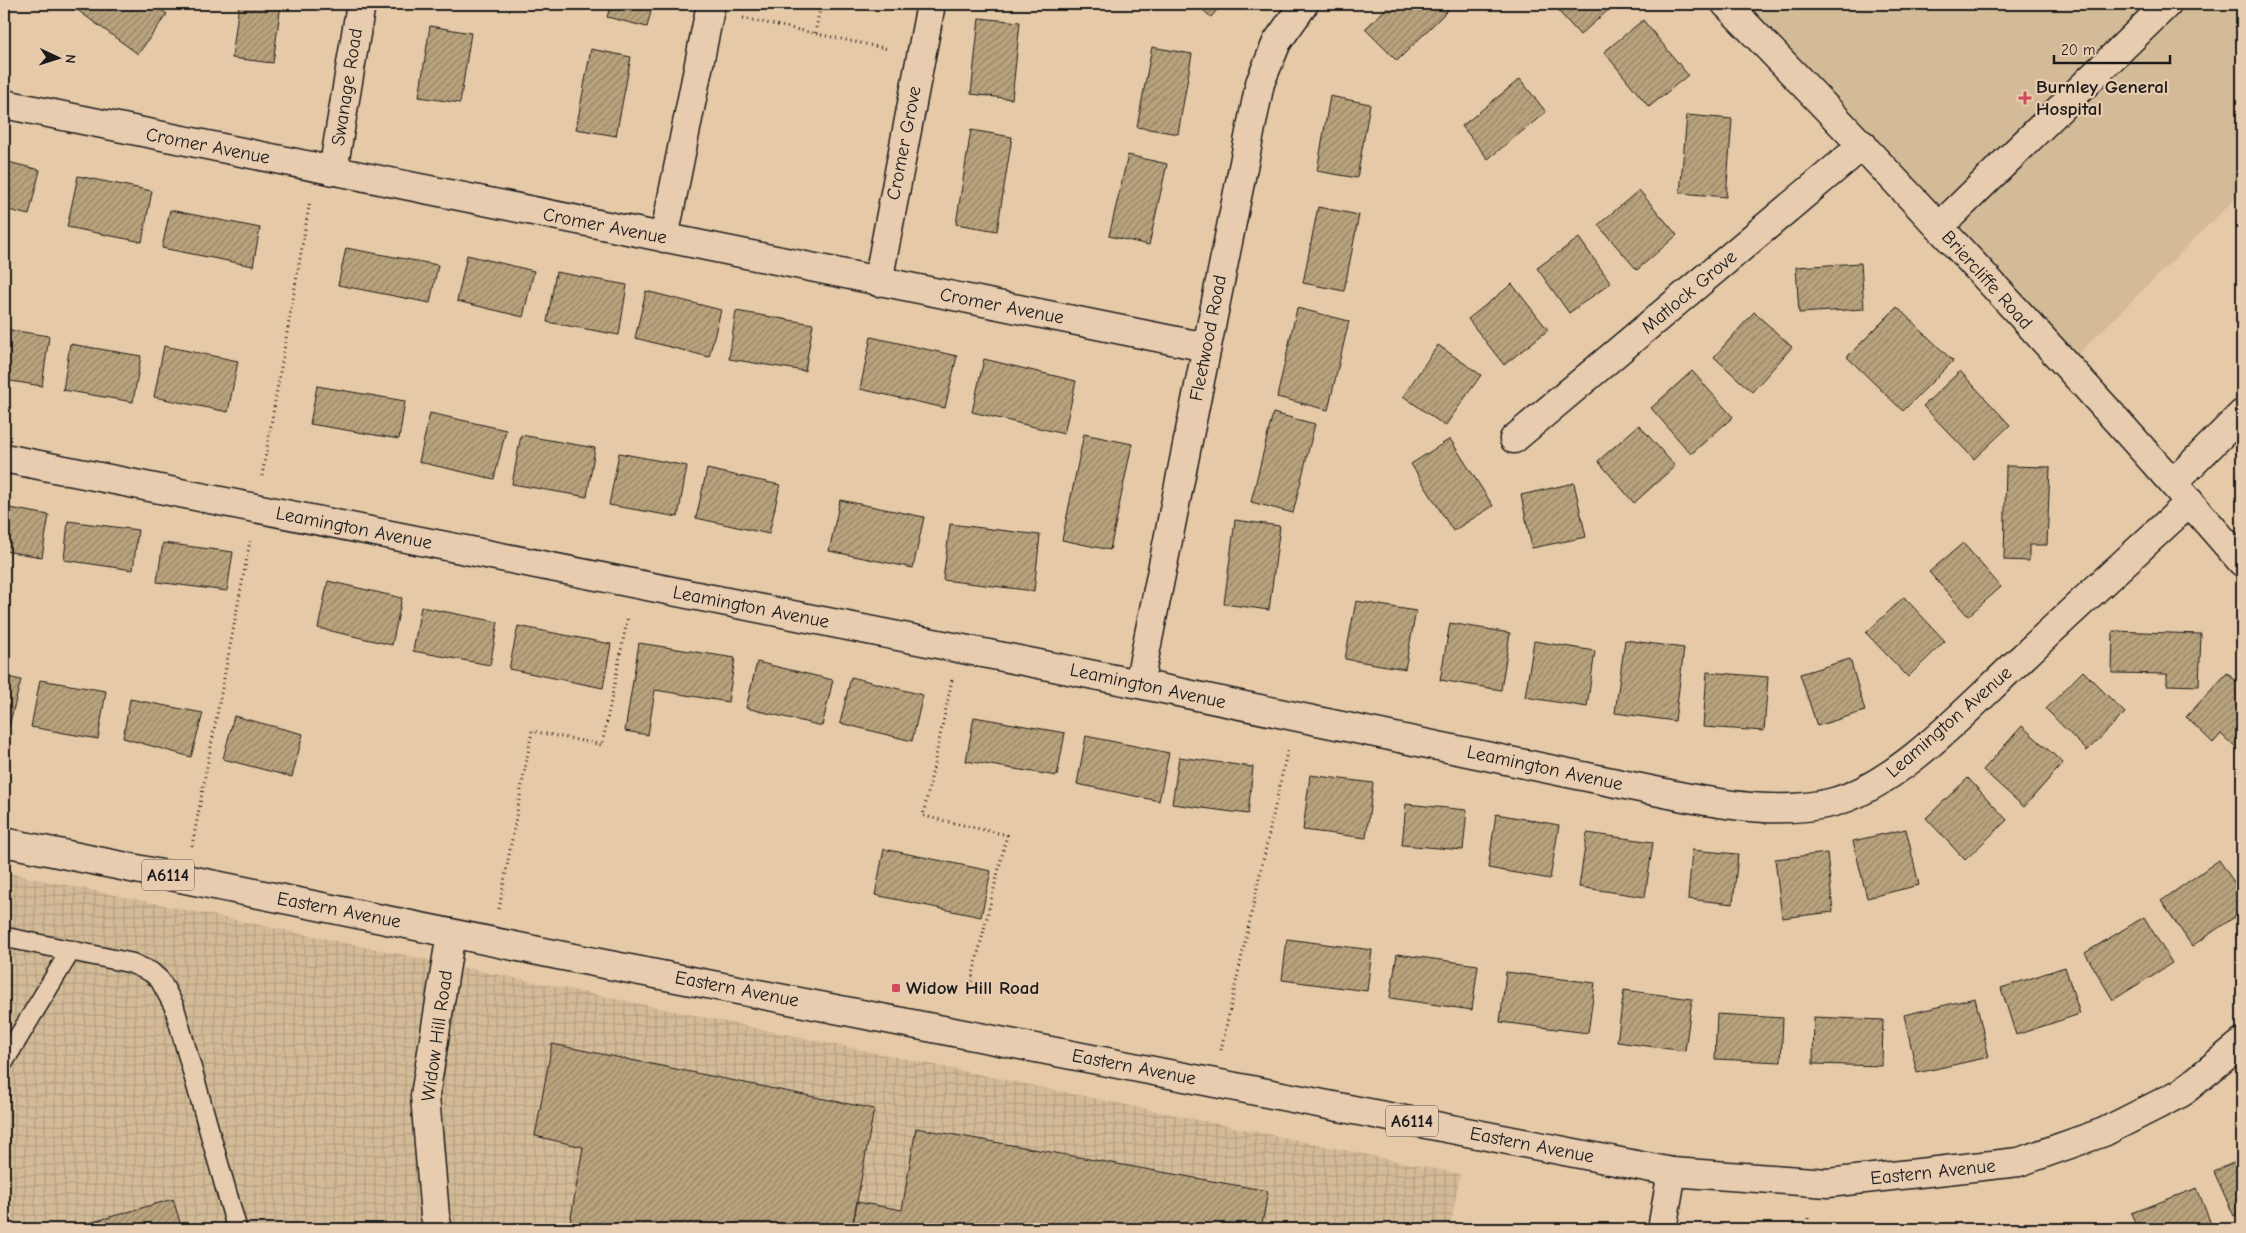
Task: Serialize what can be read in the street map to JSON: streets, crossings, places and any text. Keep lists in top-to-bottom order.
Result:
{
  "streets": {
    "main road": [
      "Swanage Road",
      "Cromer Grove",
      "Cromer Avenue",
      "Briercliffe Road",
      "Matlock Grove",
      "Fleetwood Road",
      "Leamington Avenue",
      "A6114",
      "Eastern Avenue",
      "Widow Hill Road"
    ]
  },
  "crossings": [
    ["Swanage Road", "Cromer Avenue"],
    ["Cromer Grove", "Cromer Avenue"],
    ["Cromer Avenue", "Fleetwood Road"],
    ["Briercliffe Road", "Matlock Grove"],
    ["Briercliffe Road", "Leamington Avenue"],
    ["Fleetwood Road", "Leamington Avenue"],
    ["Eastern Avenue", "Widow Hill Road"]
  ],
  "places": {
    "health": ["Burnley General Hospital"],
    "transit": ["Widow Hill Road"]
  },
  "scale_bar": "20 m",
  "north": "right"
}
